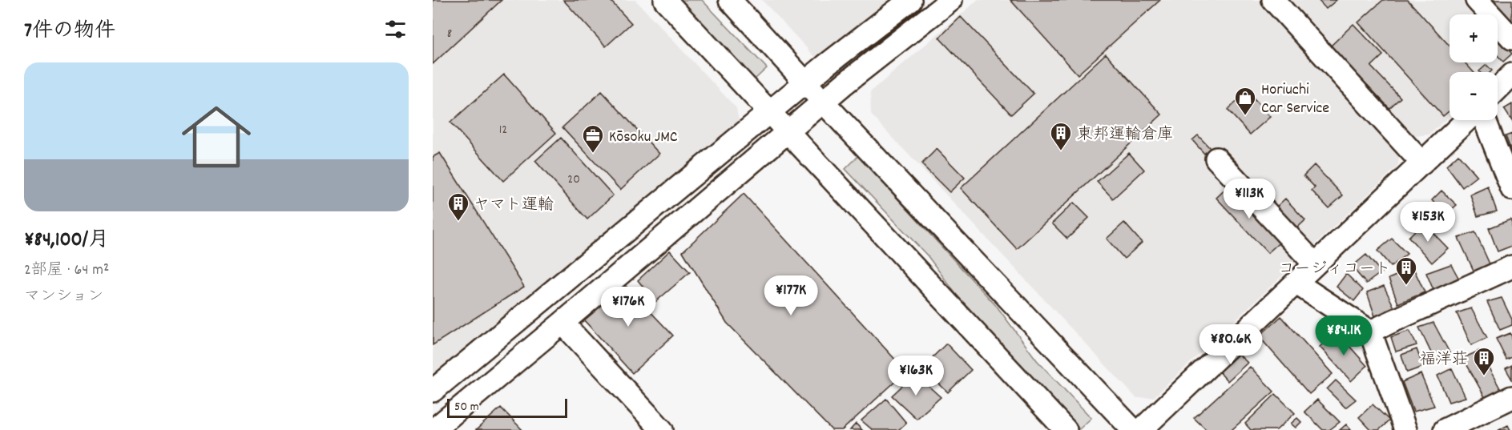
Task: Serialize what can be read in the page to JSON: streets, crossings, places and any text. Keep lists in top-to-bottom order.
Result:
{
  "places": {
    "shop": ["Horiuchi Car Service"],
    "building": [
      "東邦運輸倉庫",
      "ヤマト運輸",
      "コージィコート",
      "福洋荘"
    ],
    "office": ["Kōsoku JMC"]
  },
  "house_numbers": ["8", "12", "20"],
  "scale_bar": "50 m",
  "page": {
    "heading": "7件の物件",
    "map_buttons": ["+", "−"],
    "list": [
      {
        "name": "¥84,100/月",
        "note": "2部屋 · 64 m² · マンション"
      }
    ],
    "price": [
      "¥113K",
      "¥153K",
      "¥177K",
      "¥176K",
      "¥84.1K",
      "¥80.6K",
      "¥163K"
    ],
    "scale": "50 m"
  }
}
